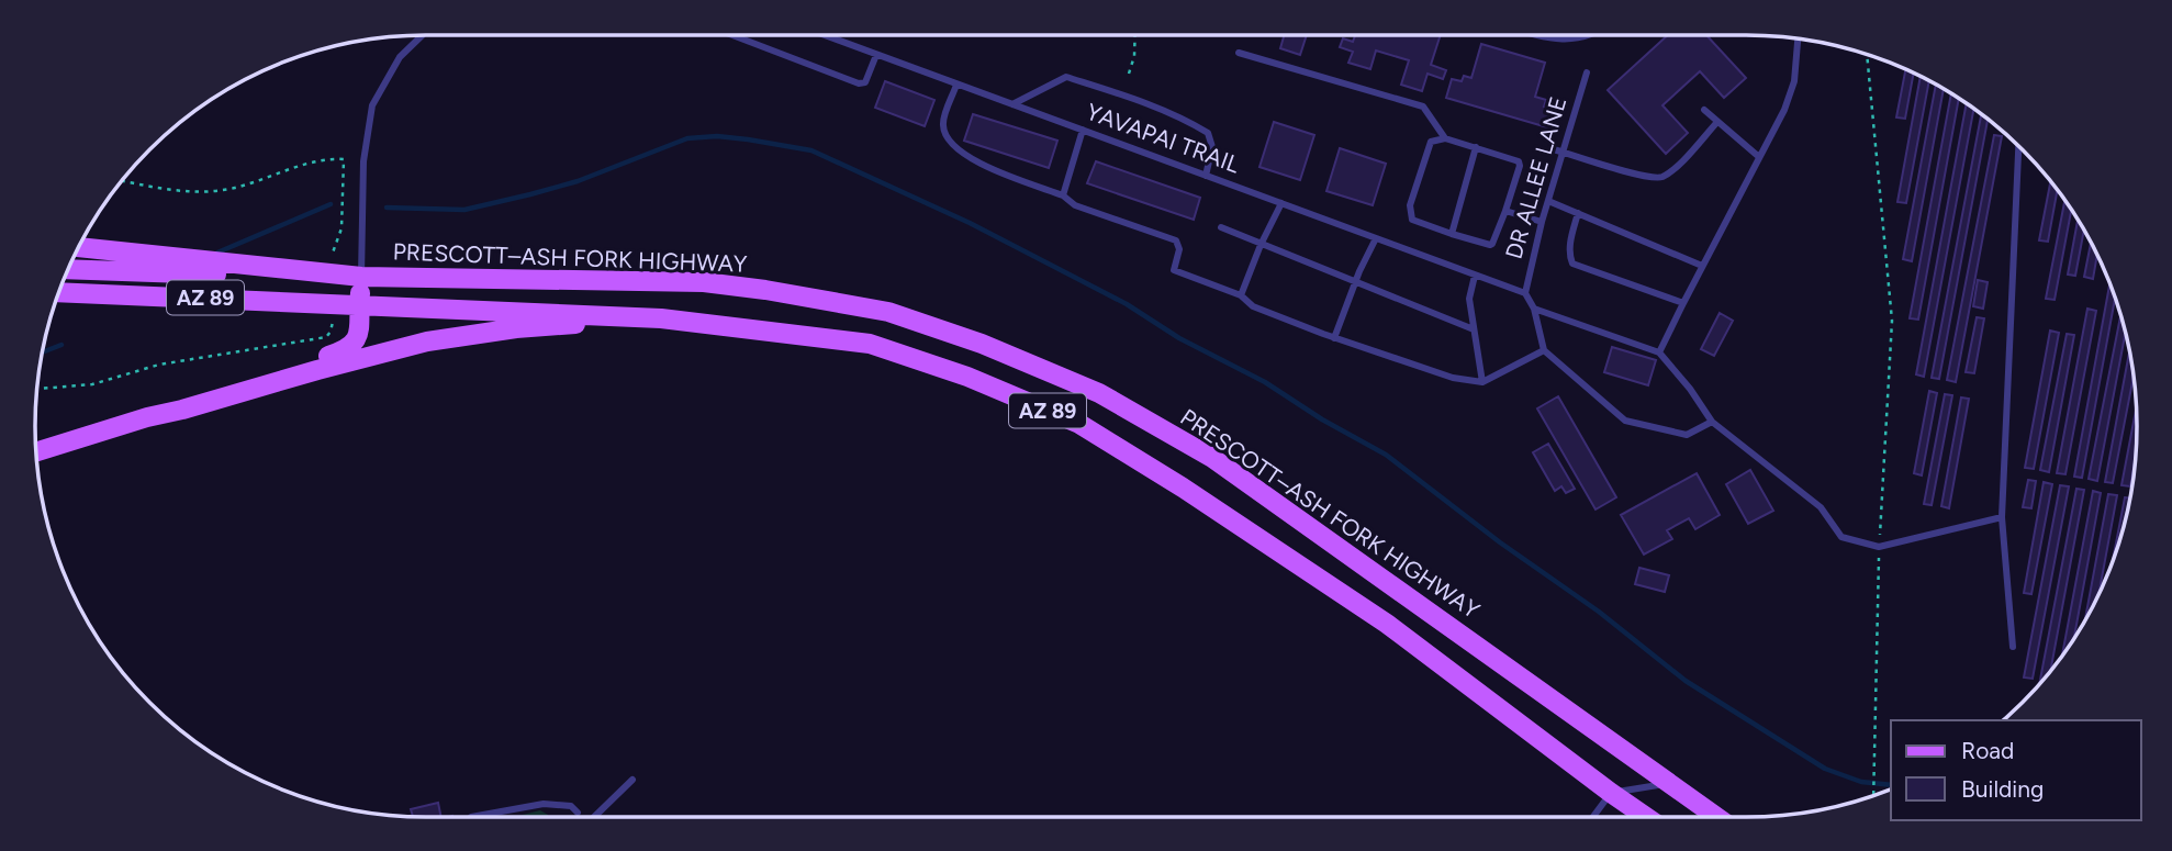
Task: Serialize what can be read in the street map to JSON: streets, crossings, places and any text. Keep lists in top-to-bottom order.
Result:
{
  "streets": {
    "main road": ["PRESCOTT–ASH FORK HIGHWAY", "AZ 89"],
    "lane": ["YAVAPAI TRAIL", "DR ALLEE LANE"]
  },
  "crossings": [
    ["YAVAPAI TRAIL", "DR ALLEE LANE"],
    ["PRESCOTT–ASH FORK HIGHWAY", "AZ 89"]
  ],
  "legend": ["Road", "Building"]
}
